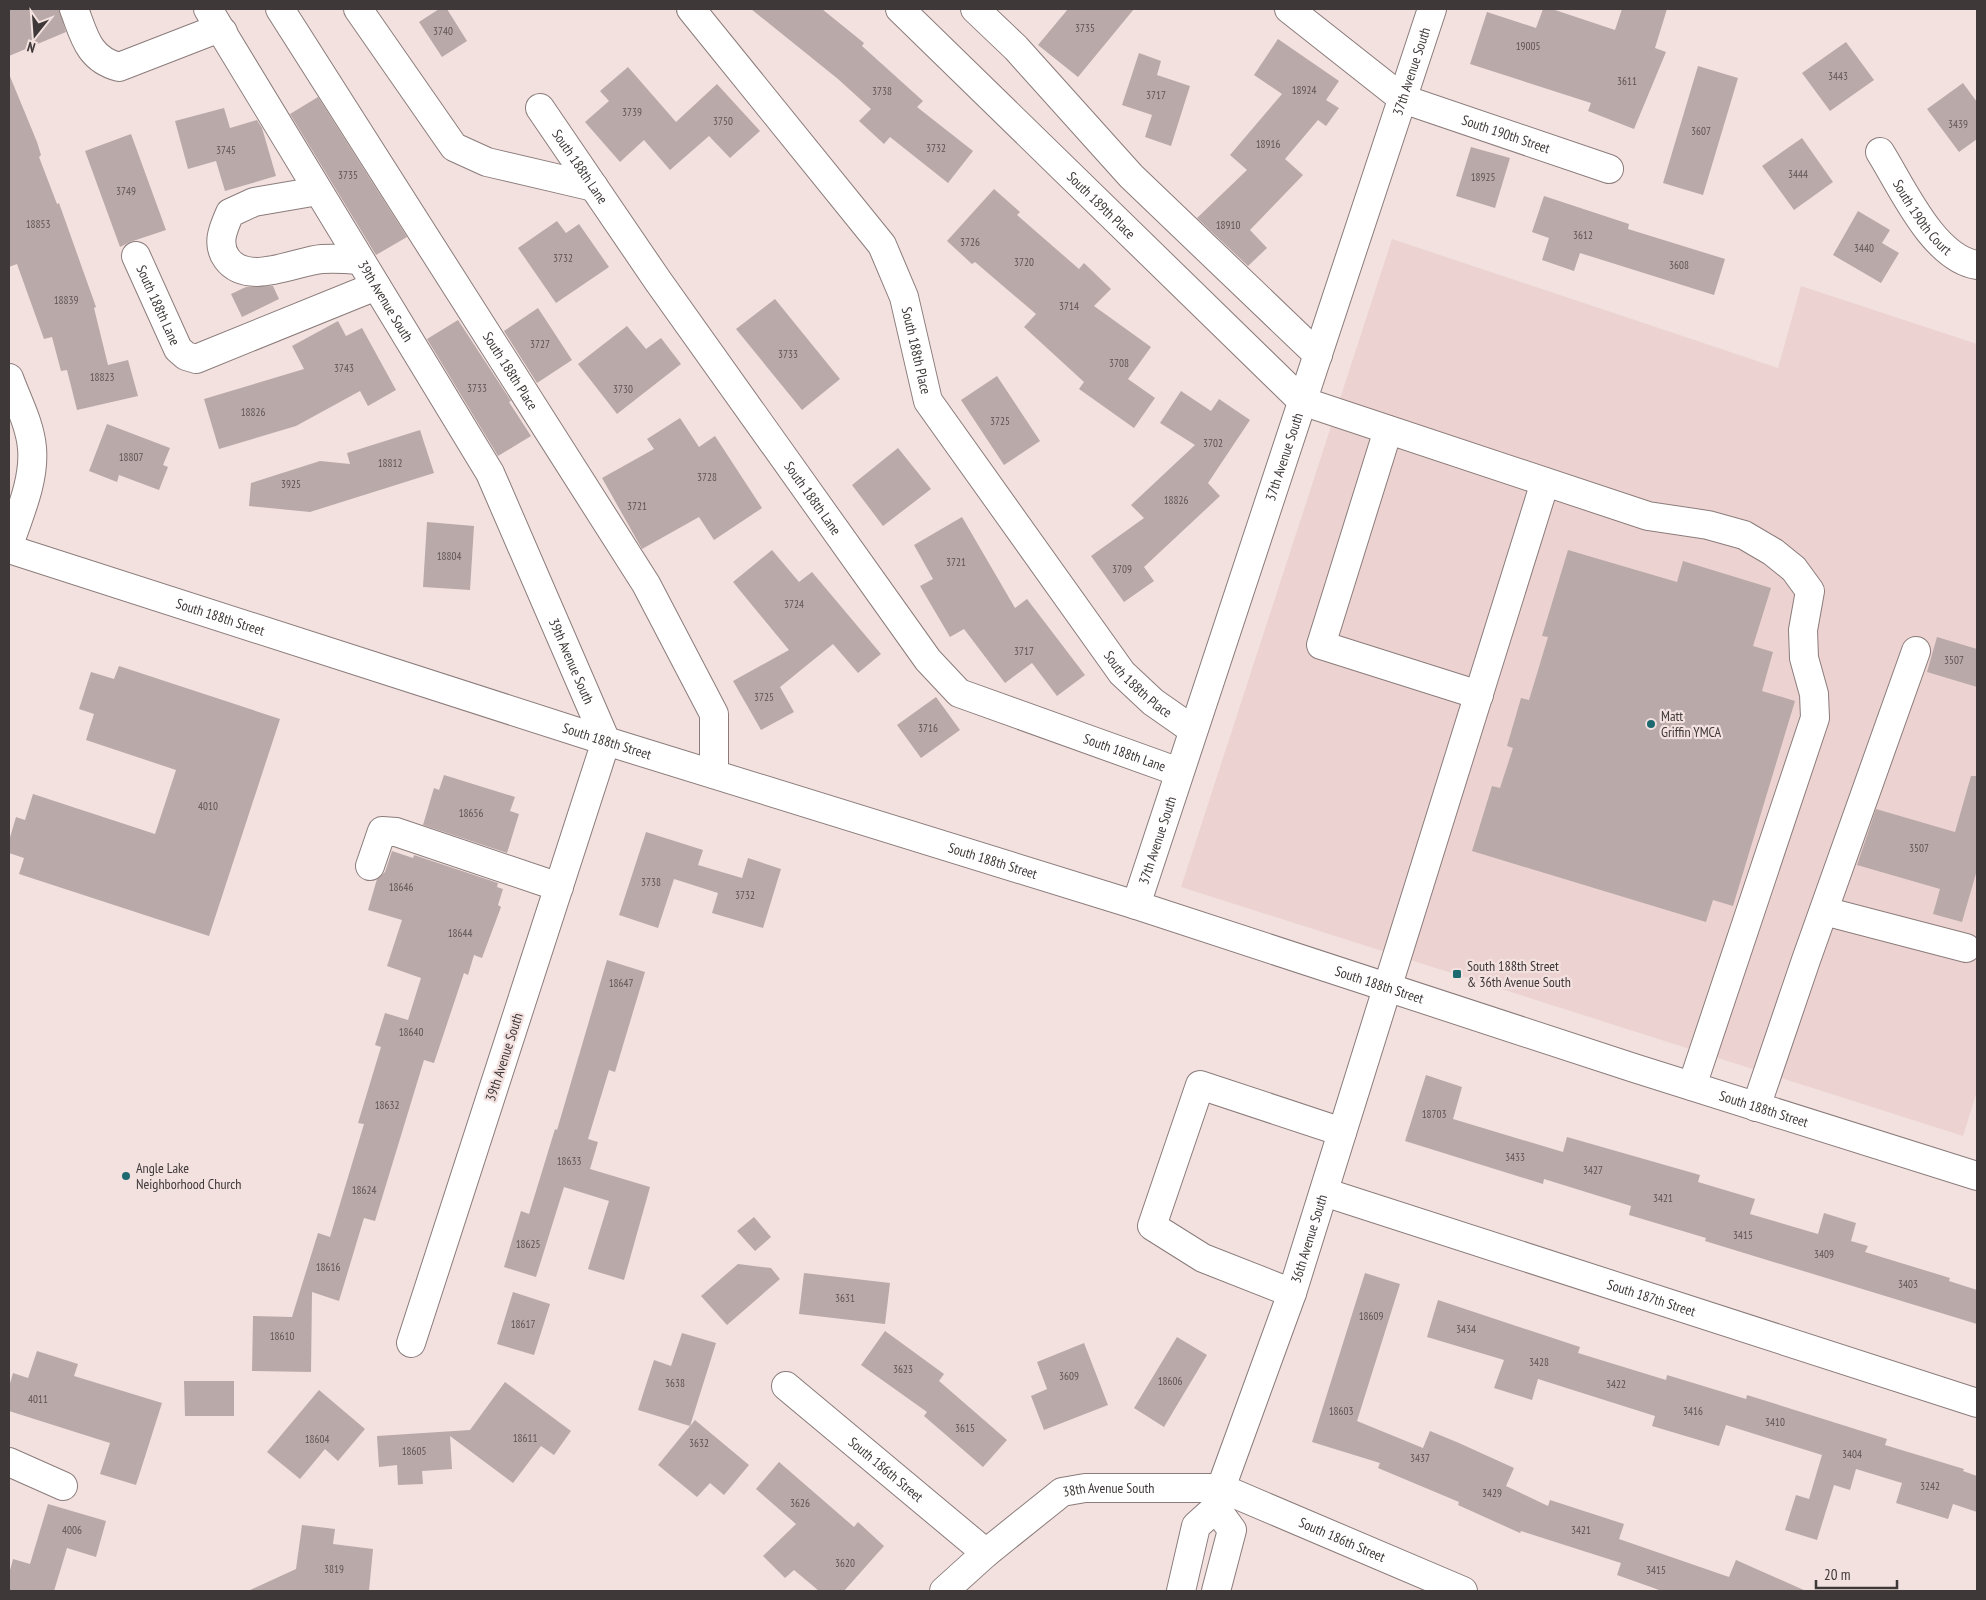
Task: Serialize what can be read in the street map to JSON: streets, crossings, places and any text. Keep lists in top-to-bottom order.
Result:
{
  "streets": {
    "street": [
      "37th Avenue South",
      "South 190th Street",
      "South 188th Lane",
      "South 189th Place",
      "South 190th Court",
      "39th Avenue South",
      "South 188th Place",
      "South 188th Street",
      "36th Avenue South",
      "South 187th Street",
      "South 186th Street",
      "38th Avenue South"
    ]
  },
  "crossings": [
    ["37th Avenue South", "South 190th Street"],
    ["37th Avenue South", "South 188th Lane"],
    ["37th Avenue South", "South 189th Place"],
    ["37th Avenue South", "South 188th Place"],
    ["37th Avenue South", "South 188th Street"],
    ["South 188th Lane", "39th Avenue South"],
    ["39th Avenue South", "South 188th Street"],
    ["South 188th Place", "South 188th Street"],
    ["South 188th Street", "36th Avenue South"],
    ["36th Avenue South", "South 187th Street"],
    ["36th Avenue South", "South 186th Street"],
    ["36th Avenue South", "38th Avenue South"],
    ["South 186th Street", "38th Avenue South"]
  ],
  "places": {
    "other": ["Matt Griffin YMCA", "Angle Lake Neighborhood Church"],
    "transit": ["South 188th Street & 36th Avenue South"]
  },
  "house_numbers": [
    "3735",
    "3740",
    "19005",
    "3443",
    "3611",
    "18924",
    "3738",
    "3717",
    "3739",
    "3750",
    "3439",
    "3607",
    "18916",
    "3732",
    "3745",
    "3444",
    "3735",
    "18925",
    "3749",
    "18853",
    "18910",
    "3612",
    "3726",
    "3440",
    "3732",
    "3720",
    "3608",
    "18839",
    "3714",
    "3727",
    "3733",
    "3708",
    "3743",
    "18823",
    "3733",
    "3730",
    "18826",
    "3725",
    "3702",
    "18807",
    "18812",
    "3728",
    "3925",
    "18826",
    "3721",
    "18804",
    "3721",
    "3709",
    "3724",
    "3717",
    "3507",
    "3725",
    "3716",
    "4010",
    "18656",
    "3507",
    "3738",
    "18646",
    "3732",
    "18644",
    "18647",
    "18640",
    "18632",
    "18703",
    "3433",
    "18633",
    "3427",
    "18624",
    "3421",
    "3415",
    "18625",
    "3409",
    "18616",
    "3403",
    "3631",
    "18609",
    "18617",
    "3434",
    "18610",
    "3428",
    "3623",
    "3609",
    "18606",
    "3638",
    "3422",
    "4011",
    "18603",
    "3416",
    "3410",
    "3615",
    "18611",
    "18604",
    "3632",
    "18605",
    "3404",
    "3437",
    "3242",
    "3429",
    "3626",
    "4006",
    "3421",
    "3620",
    "3819",
    "3415"
  ],
  "scale_bar": "20 m",
  "north": "bottom"
}
